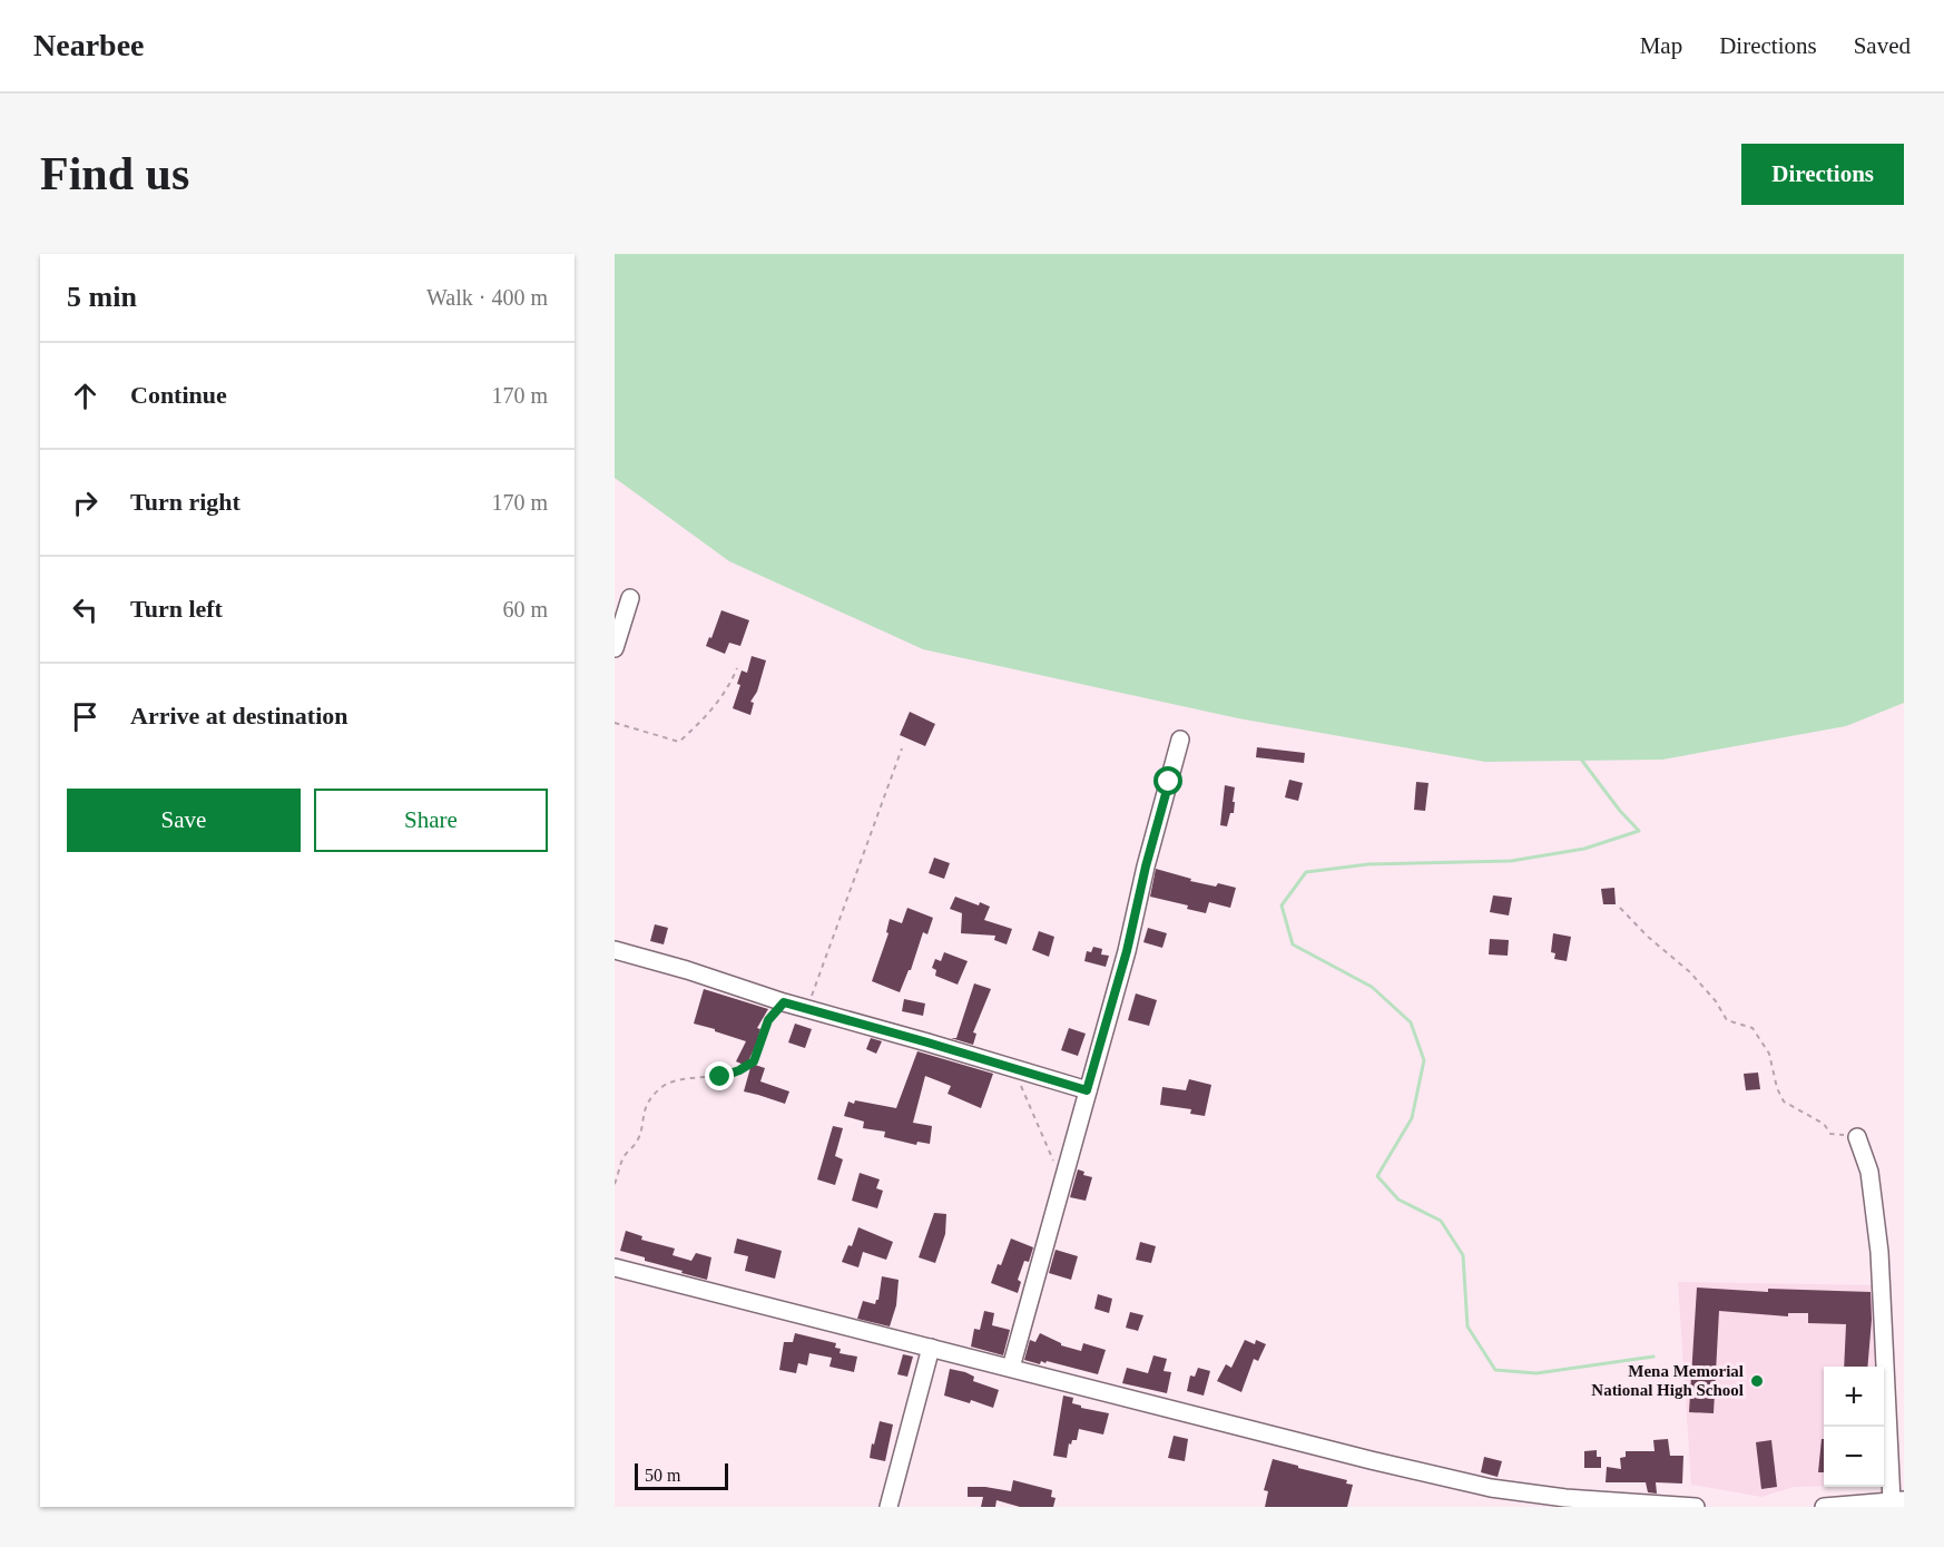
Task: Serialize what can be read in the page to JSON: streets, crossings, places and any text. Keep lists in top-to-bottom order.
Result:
{
  "places": ["Mena Memorial National High School"],
  "scale_bar": "50 m",
  "page": {
    "header": "Nearbee",
    "nav": ["Map", "Directions", "Saved"],
    "buttons": [
      "Directions",
      ["Save", "Share"]
    ],
    "title": "Find us",
    "heading": ["5 min", "Walk · 400 m"],
    "list": [
      ["Continue", "170 m"],
      ["Turn right", "170 m"],
      ["Turn left", "60 m"],
      "Arrive at destination"
    ],
    "map_buttons": ["+", "−"],
    "scale": "50 m"
  }
}
